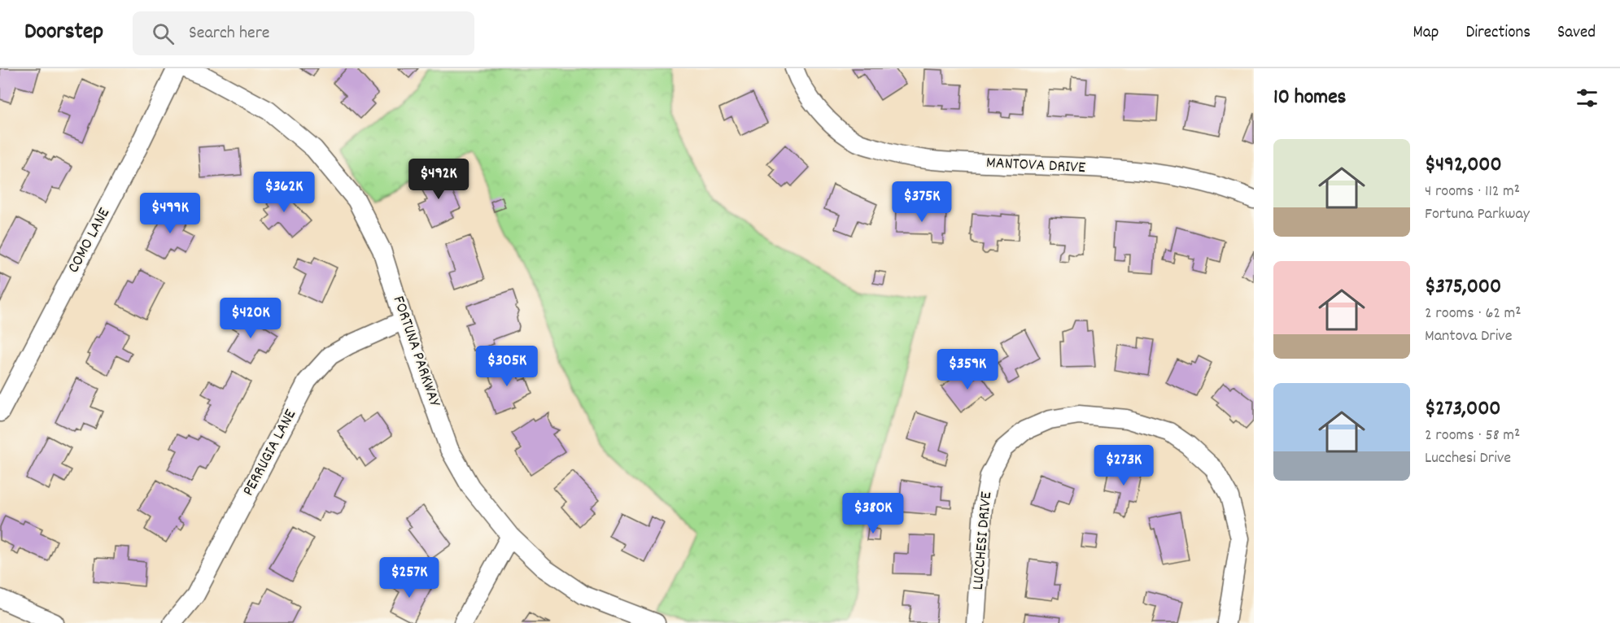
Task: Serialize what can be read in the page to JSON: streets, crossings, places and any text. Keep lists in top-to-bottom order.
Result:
{
  "streets": {
    "street": [
      "MANTOVA DRIVE",
      "COMO LANE",
      "FORTUNA PARKWAY",
      "PERRUGIA LANE",
      "LUCCHESI DRIVE"
    ]
  },
  "crossings": [
    ["FORTUNA PARKWAY", "PERRUGIA LANE"]
  ],
  "page": {
    "header": "Doorstep",
    "search": "Search here",
    "nav": ["Map", "Directions", "Saved"],
    "heading": "10 homes",
    "list": [
      {
        "name": "$492,000",
        "note": "4 rooms · 112 m² · Fortuna Parkway"
      },
      {
        "name": "$375,000",
        "note": "2 rooms · 62 m² · Mantova Drive"
      },
      {
        "name": "$273,000",
        "note": "2 rooms · 58 m² · Lucchesi Drive"
      }
    ],
    "price": [
      "$492K",
      "$362K",
      "$375K",
      "$499K",
      "$420K",
      "$305K",
      "$359K",
      "$273K",
      "$380K",
      "$257K"
    ]
  }
}
